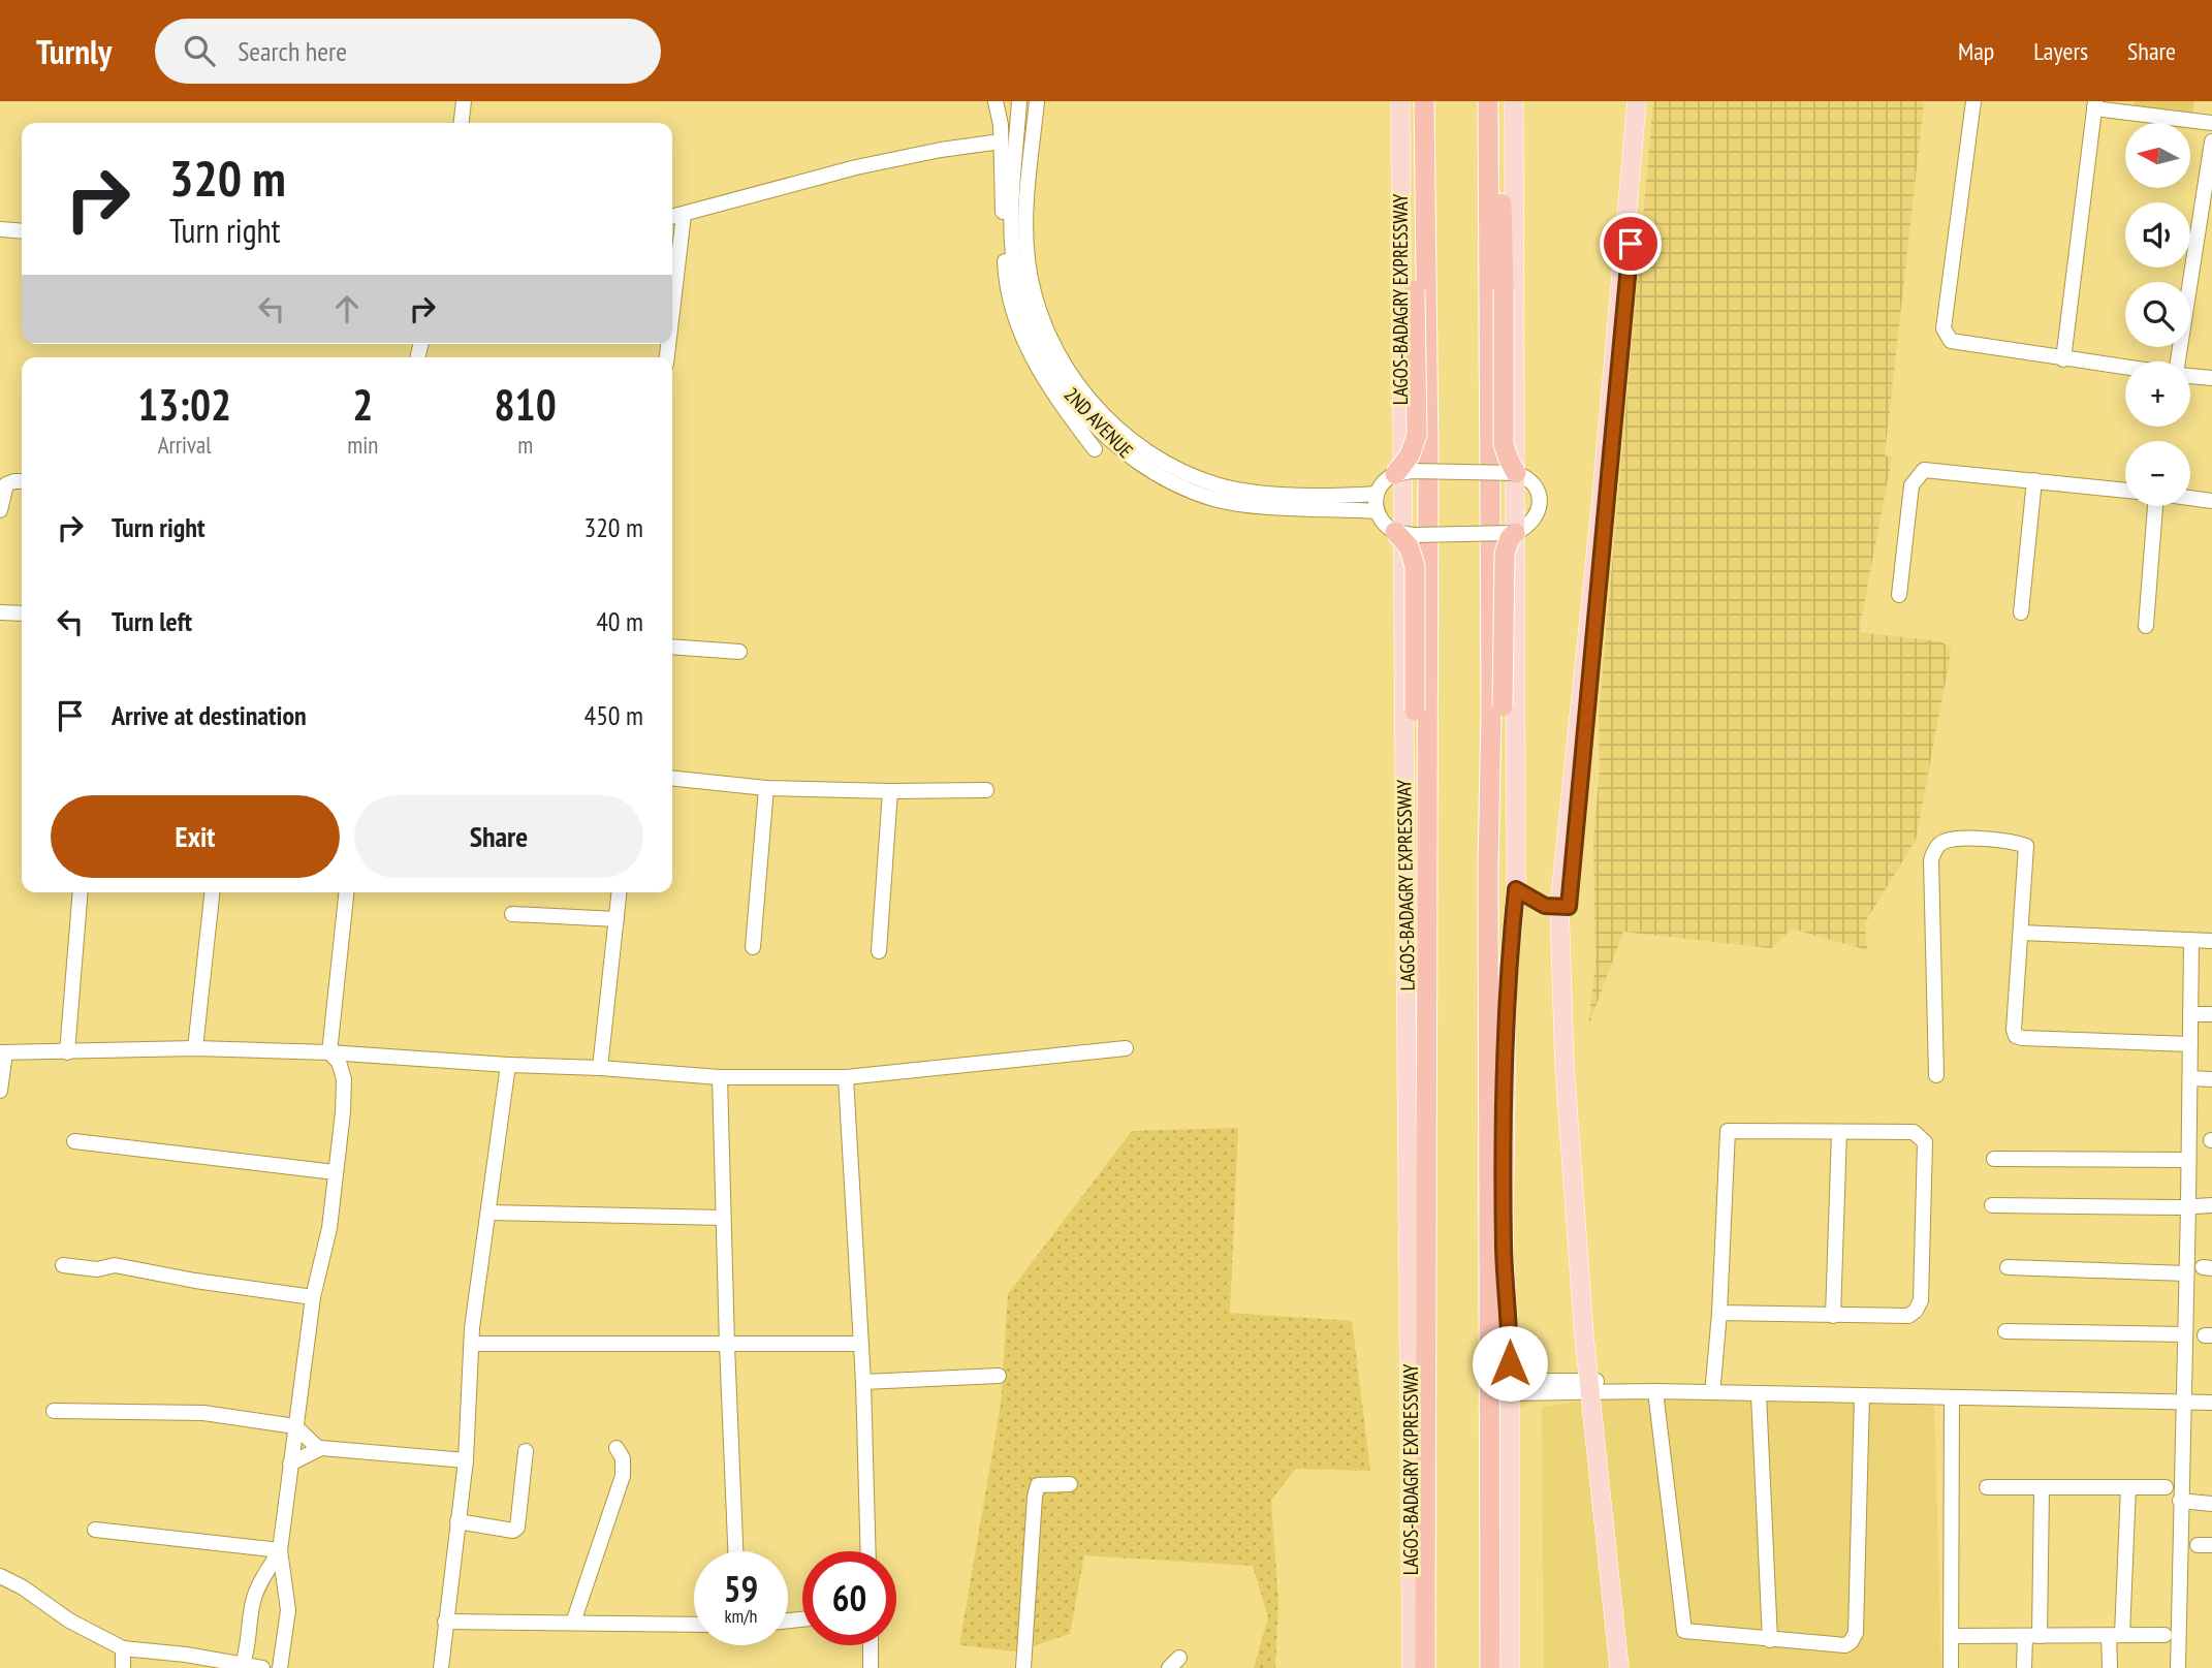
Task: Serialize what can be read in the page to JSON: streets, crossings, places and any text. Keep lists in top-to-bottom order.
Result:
{
  "streets": {
    "highway": ["LAGOS-BADAGRY EXPRESSWAY"],
    "street": ["2ND AVENUE"]
  },
  "north": "left",
  "page": {
    "header": "Turnly",
    "search": "Search here",
    "nav": ["Map", "Layers", "Share"],
    "map_buttons": ["+", "−"],
    "turn": ["320 m", "Turn right"],
    "eta": [
      "13:02",
      "Arrival",
      "2",
      "min",
      "810",
      "m"
    ],
    "list": [
      {
        "name": "Turn right",
        "value": "320 m"
      },
      {
        "name": "Turn left",
        "value": "40 m"
      },
      {
        "name": "Arrive at destination",
        "value": "450 m"
      }
    ],
    "buttons": ["Exit", "Share"],
    "speed": "59 km/h",
    "limit": "60"
  }
}
